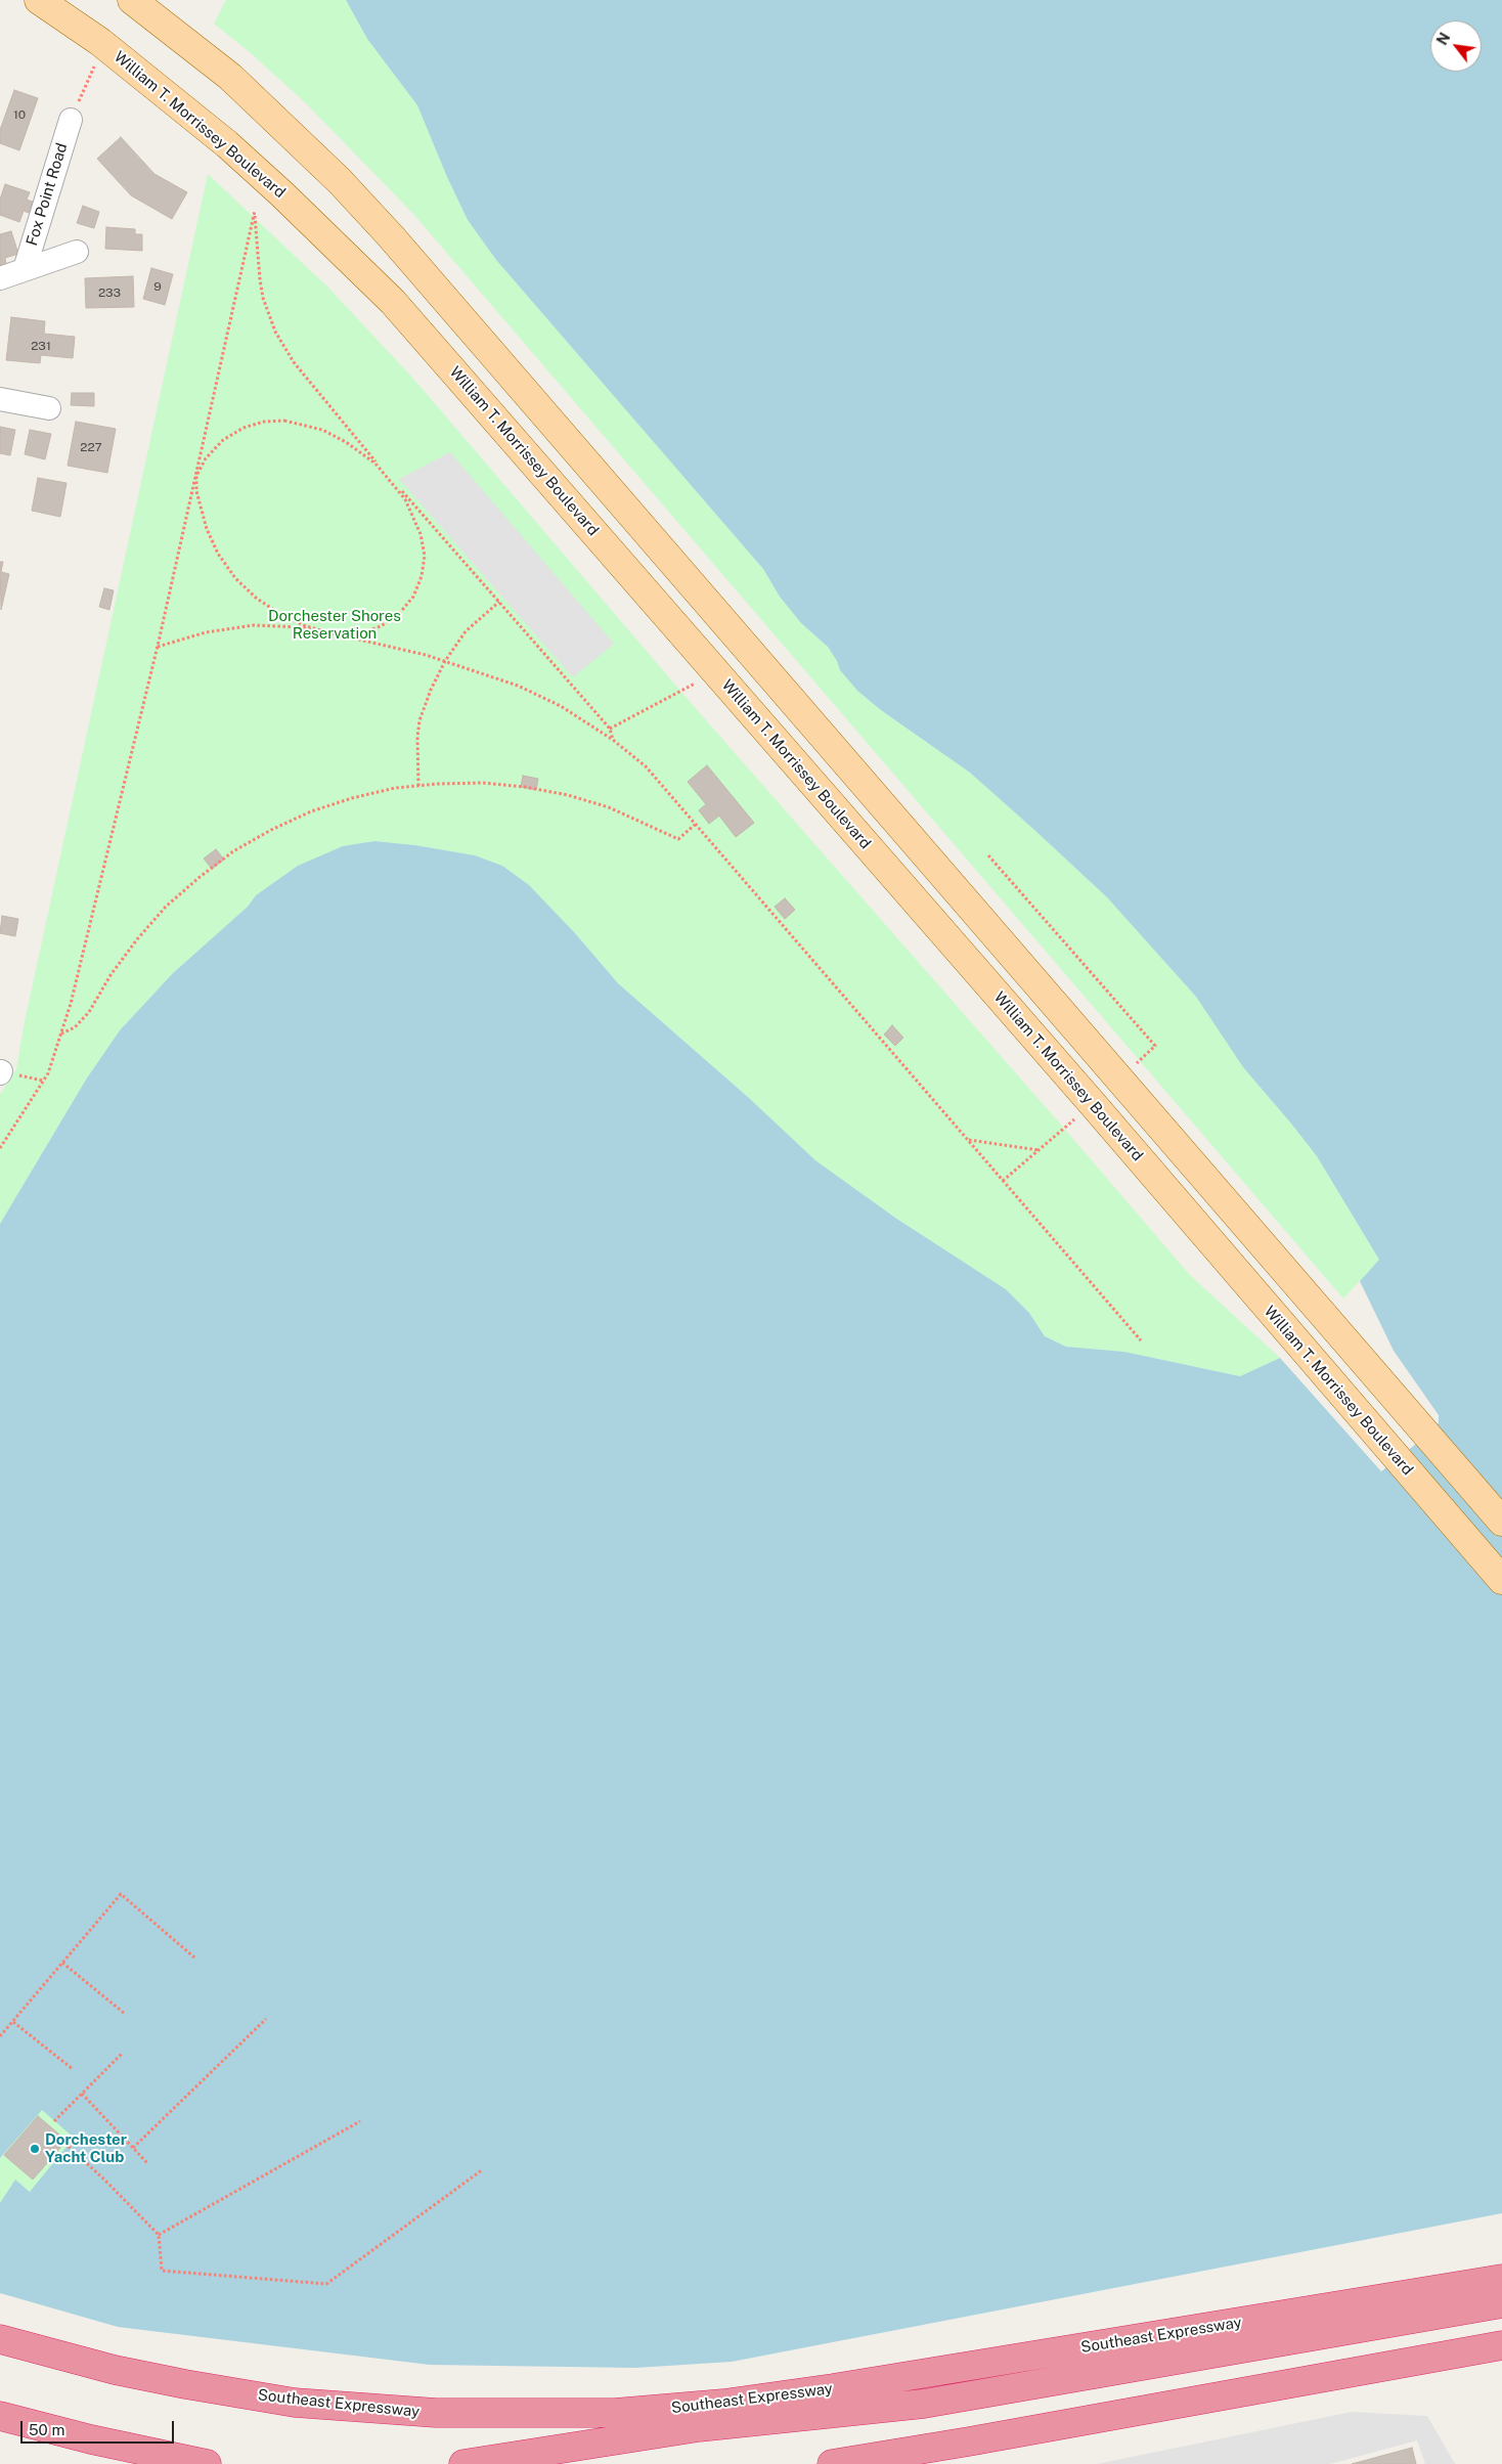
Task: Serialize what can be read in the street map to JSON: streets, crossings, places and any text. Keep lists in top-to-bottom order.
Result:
{
  "streets": {
    "highway": ["Southeast Expressway"],
    "main road": ["William T. Morrissey Boulevard"],
    "street": ["Fox Point Road"]
  },
  "parks": ["Dorchester Shores Reservation"],
  "places": ["Dorchester Yacht Club"],
  "house_numbers": [
    "10",
    "9",
    "233",
    "231",
    "227"
  ],
  "scale_bar": "50 m",
  "north": "top left"
}
